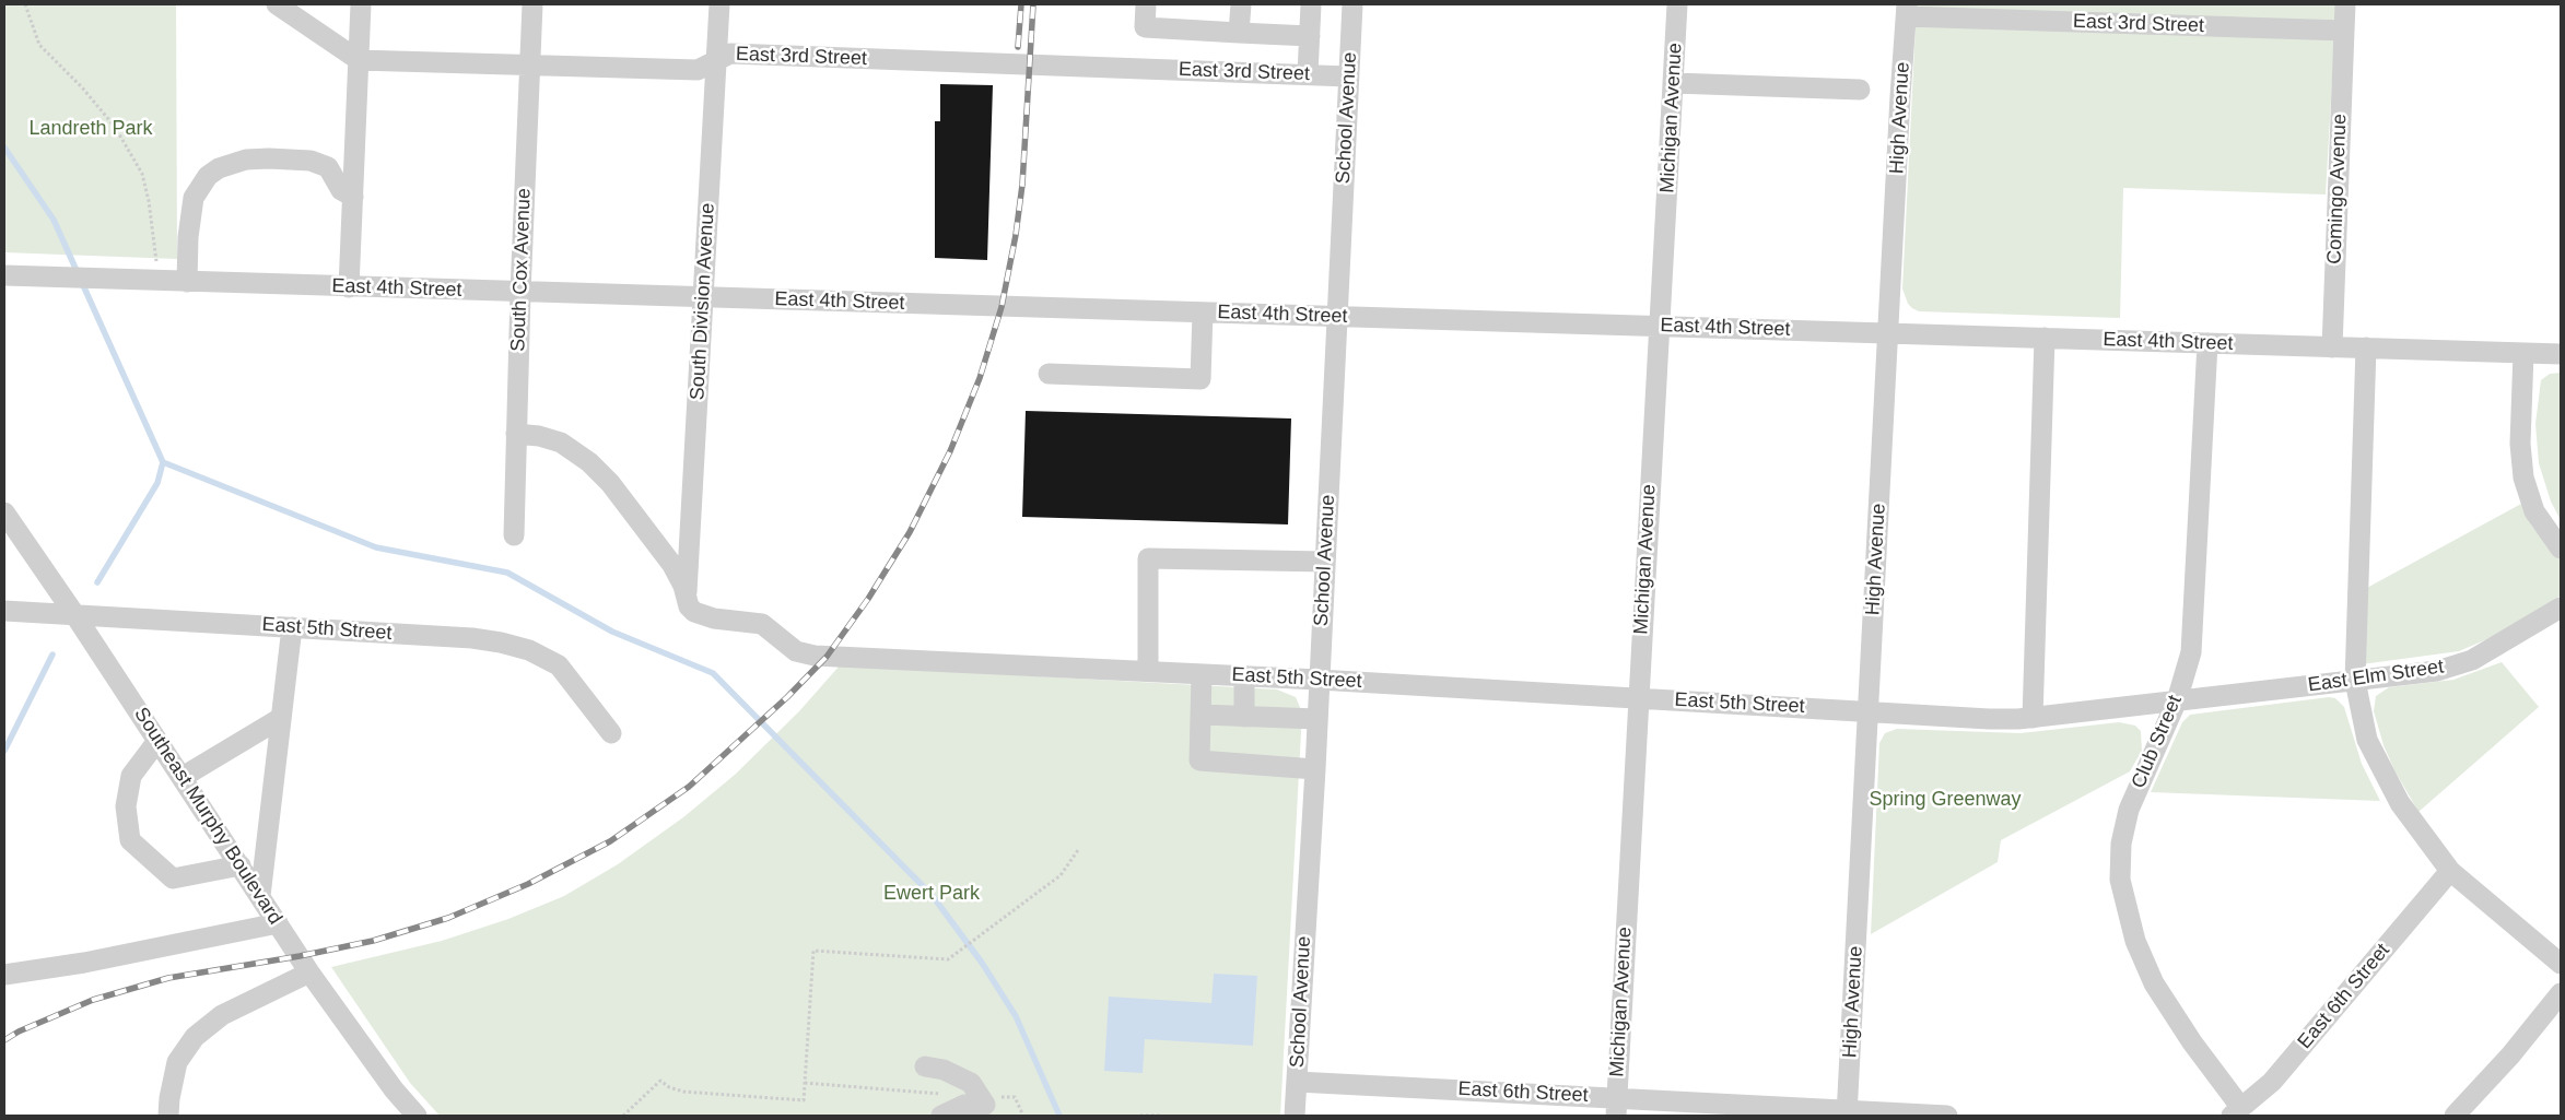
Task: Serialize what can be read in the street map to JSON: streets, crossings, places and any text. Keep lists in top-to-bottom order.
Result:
{
  "streets": {
    "street": [
      "East 3rd Street",
      "School Avenue",
      "Michigan Avenue",
      "High Avenue",
      "Comingo Avenue",
      "South Cox Avenue",
      "East 4th Street",
      "South Division Avenue",
      "East 5th Street",
      "East Elm Street",
      "Club Street",
      "Southeast Murphy Boulevard",
      "East 6th Street"
    ]
  },
  "crossings": [
    ["East 3rd Street", "School Avenue"],
    ["East 3rd Street", "High Avenue"],
    ["East 3rd Street", "Comingo Avenue"],
    ["East 3rd Street", "South Cox Avenue"],
    ["East 3rd Street", "South Division Avenue"],
    ["School Avenue", "East 4th Street"],
    ["School Avenue", "East 5th Street"],
    ["School Avenue", "East 6th Street"],
    ["Michigan Avenue", "East 4th Street"],
    ["Michigan Avenue", "East 5th Street"],
    ["Michigan Avenue", "East 6th Street"],
    ["High Avenue", "East 4th Street"],
    ["High Avenue", "East 5th Street"],
    ["High Avenue", "East 6th Street"],
    ["Comingo Avenue", "East 4th Street"],
    ["South Cox Avenue", "East 4th Street"],
    ["East 4th Street", "South Division Avenue"],
    ["East 4th Street", "Club Street"],
    ["South Division Avenue", "East 5th Street"],
    ["East 5th Street", "East Elm Street"],
    ["East 5th Street", "Club Street"],
    ["East 5th Street", "Southeast Murphy Boulevard"],
    ["East Elm Street", "Club Street"],
    ["Club Street", "East 6th Street"]
  ],
  "parks": ["Landreth Park", "Spring Greenway", "Ewert Park"]
}
